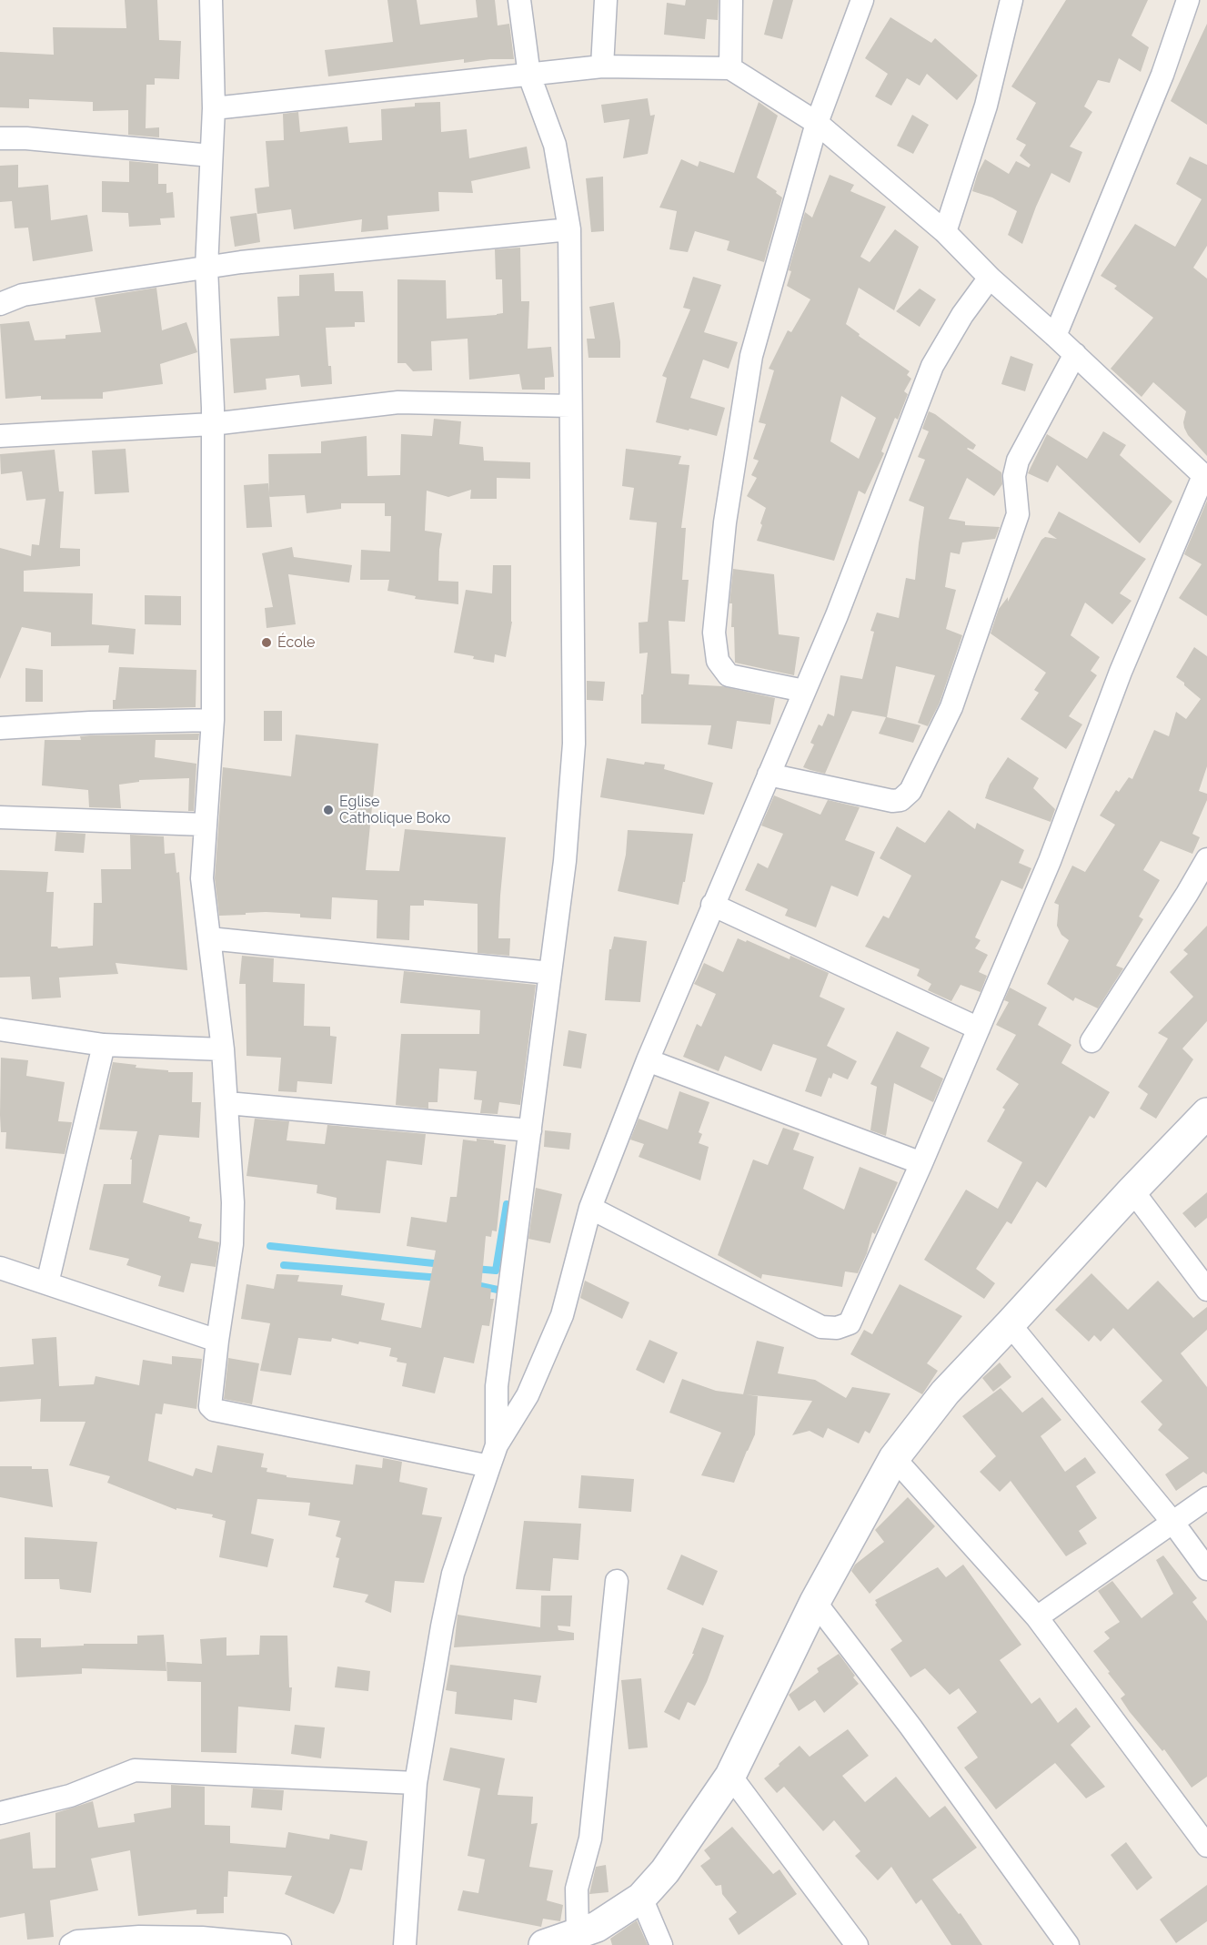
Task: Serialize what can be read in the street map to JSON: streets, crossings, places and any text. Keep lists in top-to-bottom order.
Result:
{
  "places": ["École", "Eglise Catholique Boko"]
}
